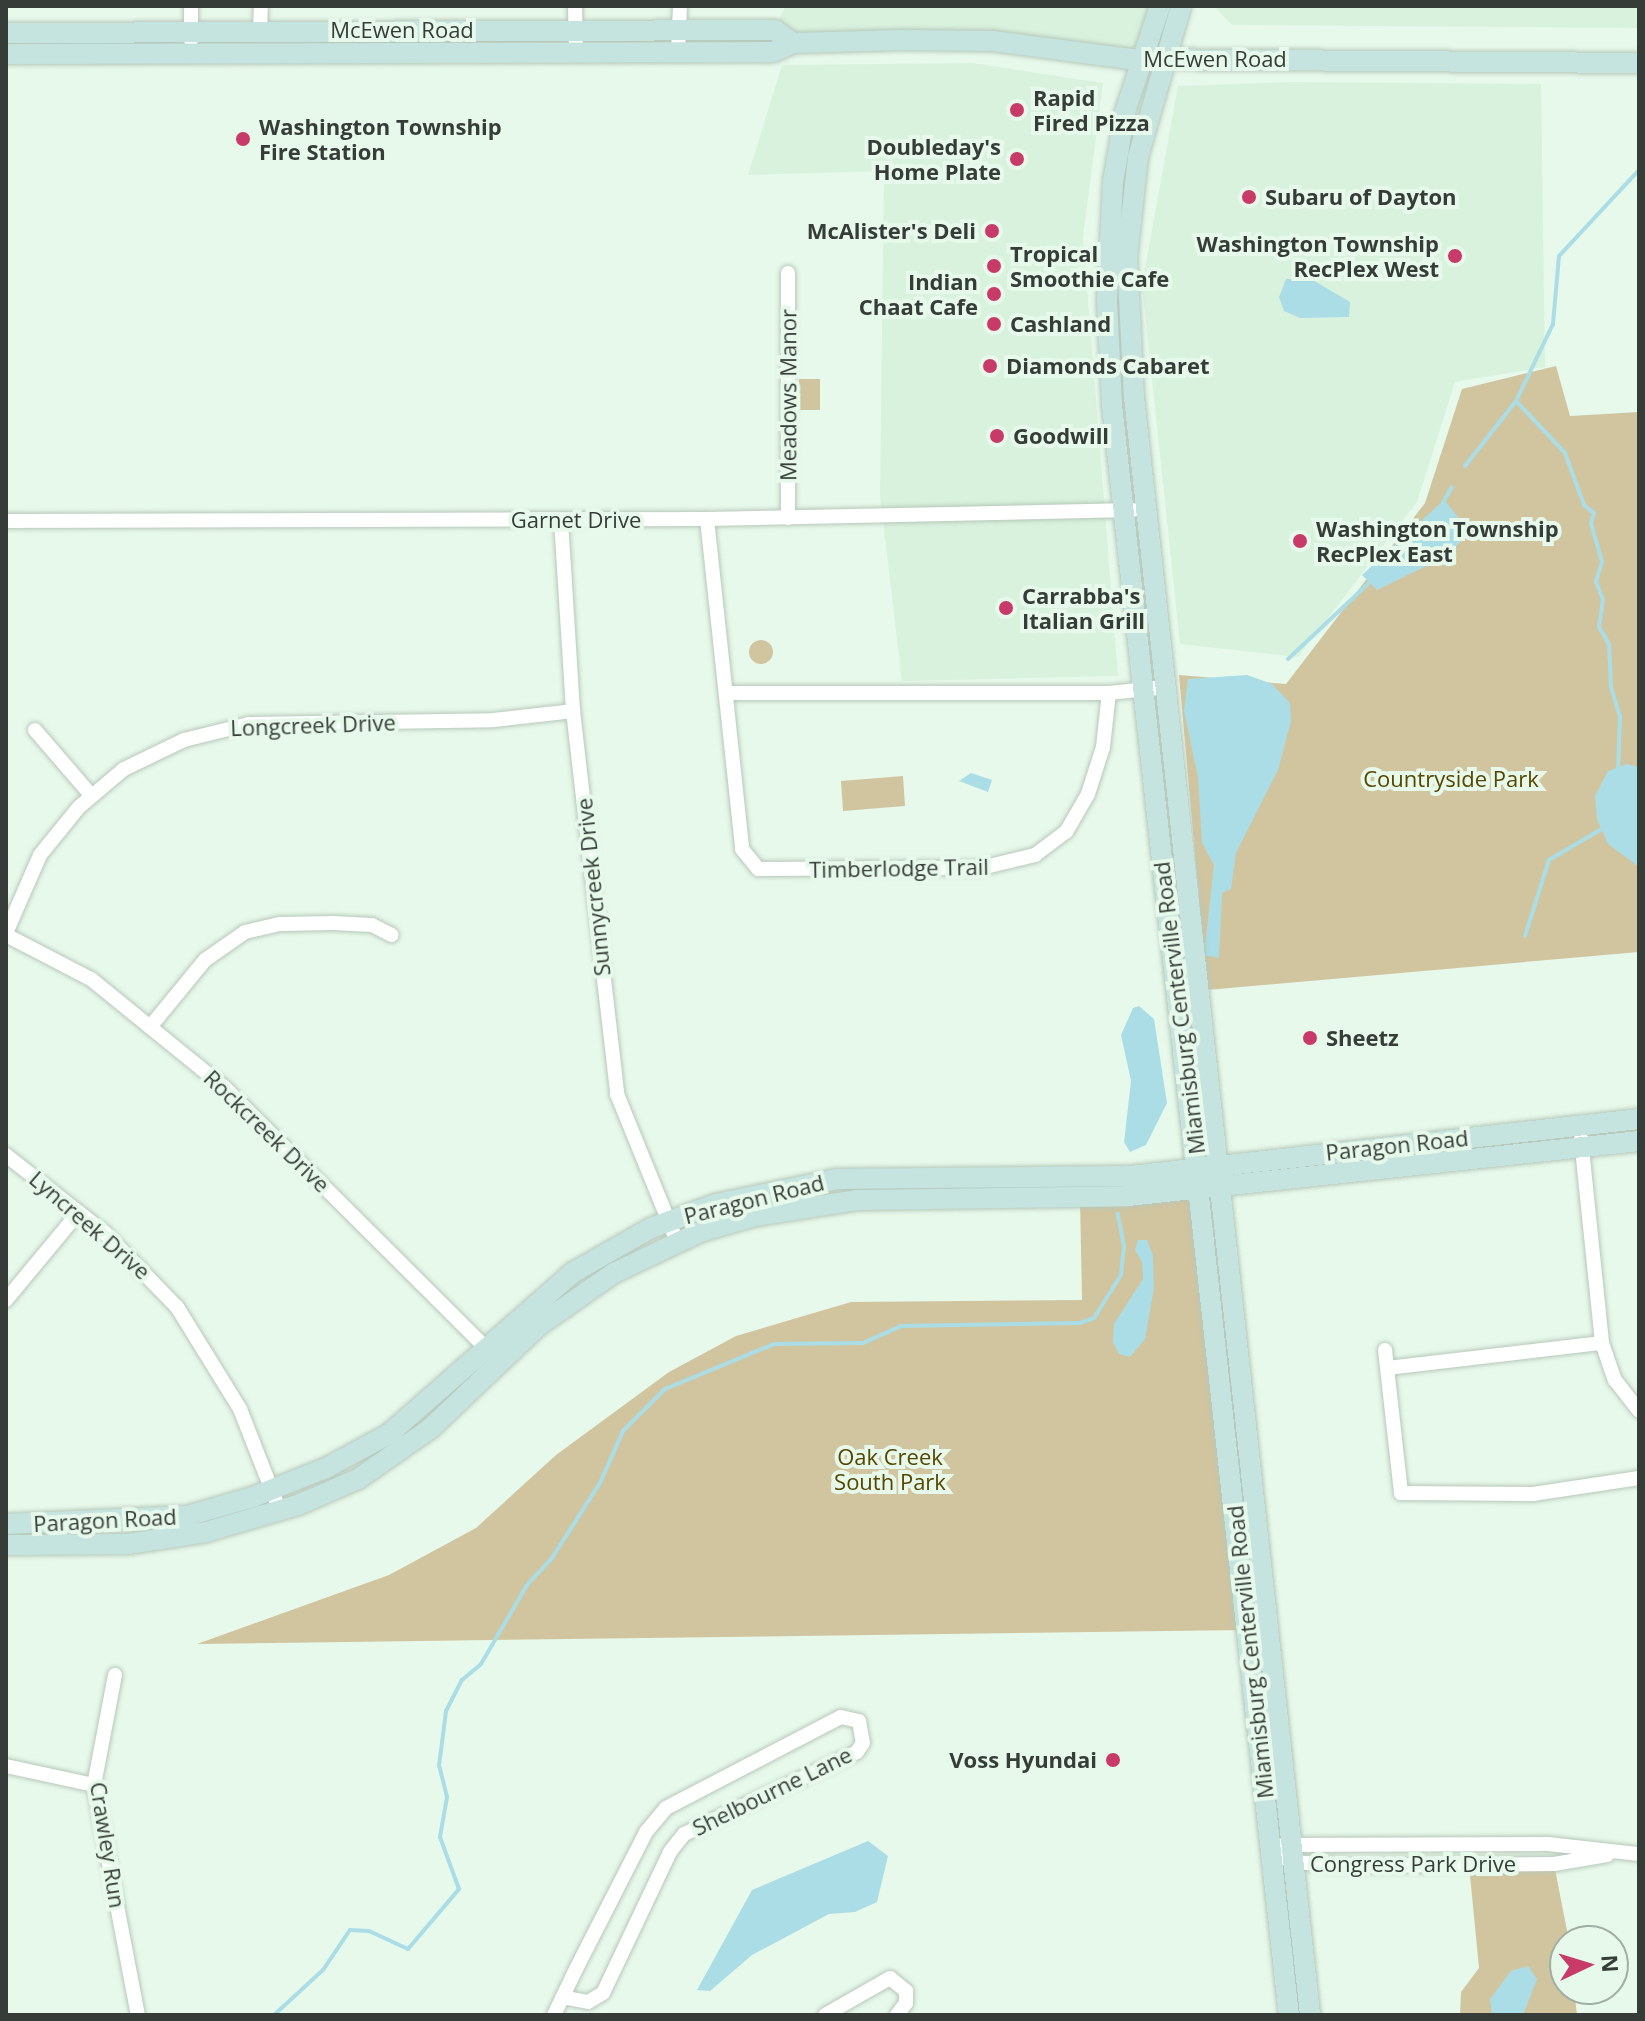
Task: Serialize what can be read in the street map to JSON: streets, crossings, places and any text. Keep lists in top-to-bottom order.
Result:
{
  "streets": {
    "street": [
      "McEwen Road",
      "Meadows Manor",
      "Garnet Drive",
      "Longcreek Drive",
      "Timberlodge Trail",
      "Sunnycreek Drive",
      "Miamisburg Centerville Road",
      "Rockcreek Drive",
      "Paragon Road",
      "Lyncreek Drive",
      "Shelbourne Lane",
      "Crawley Run",
      "Congress Park Drive"
    ]
  },
  "crossings": [
    ["McEwen Road", "Miamisburg Centerville Road"],
    ["Meadows Manor", "Garnet Drive"],
    ["Garnet Drive", "Timberlodge Trail"],
    ["Garnet Drive", "Sunnycreek Drive"],
    ["Garnet Drive", "Miamisburg Centerville Road"],
    ["Longcreek Drive", "Sunnycreek Drive"],
    ["Longcreek Drive", "Rockcreek Drive"],
    ["Sunnycreek Drive", "Paragon Road"],
    ["Miamisburg Centerville Road", "Paragon Road"],
    ["Miamisburg Centerville Road", "Congress Park Drive"],
    ["Rockcreek Drive", "Paragon Road"],
    ["Paragon Road", "Lyncreek Drive"]
  ],
  "parks": ["Countryside Park", "Oak Creek South Park"],
  "places": [
    "Rapid Fired Pizza",
    "Washington Township Fire Station",
    "Doubleday's Home Plate",
    "Subaru of Dayton",
    "McAlister's Deli",
    "Washington Township RecPlex West",
    "Tropical Smoothie Cafe",
    "Indian Chaat Cafe",
    "Cashland",
    "Diamonds Cabaret",
    "Goodwill",
    "Washington Township RecPlex East",
    "Carrabba's Italian Grill",
    "Sheetz",
    "Voss Hyundai"
  ],
  "north": "right"
}
